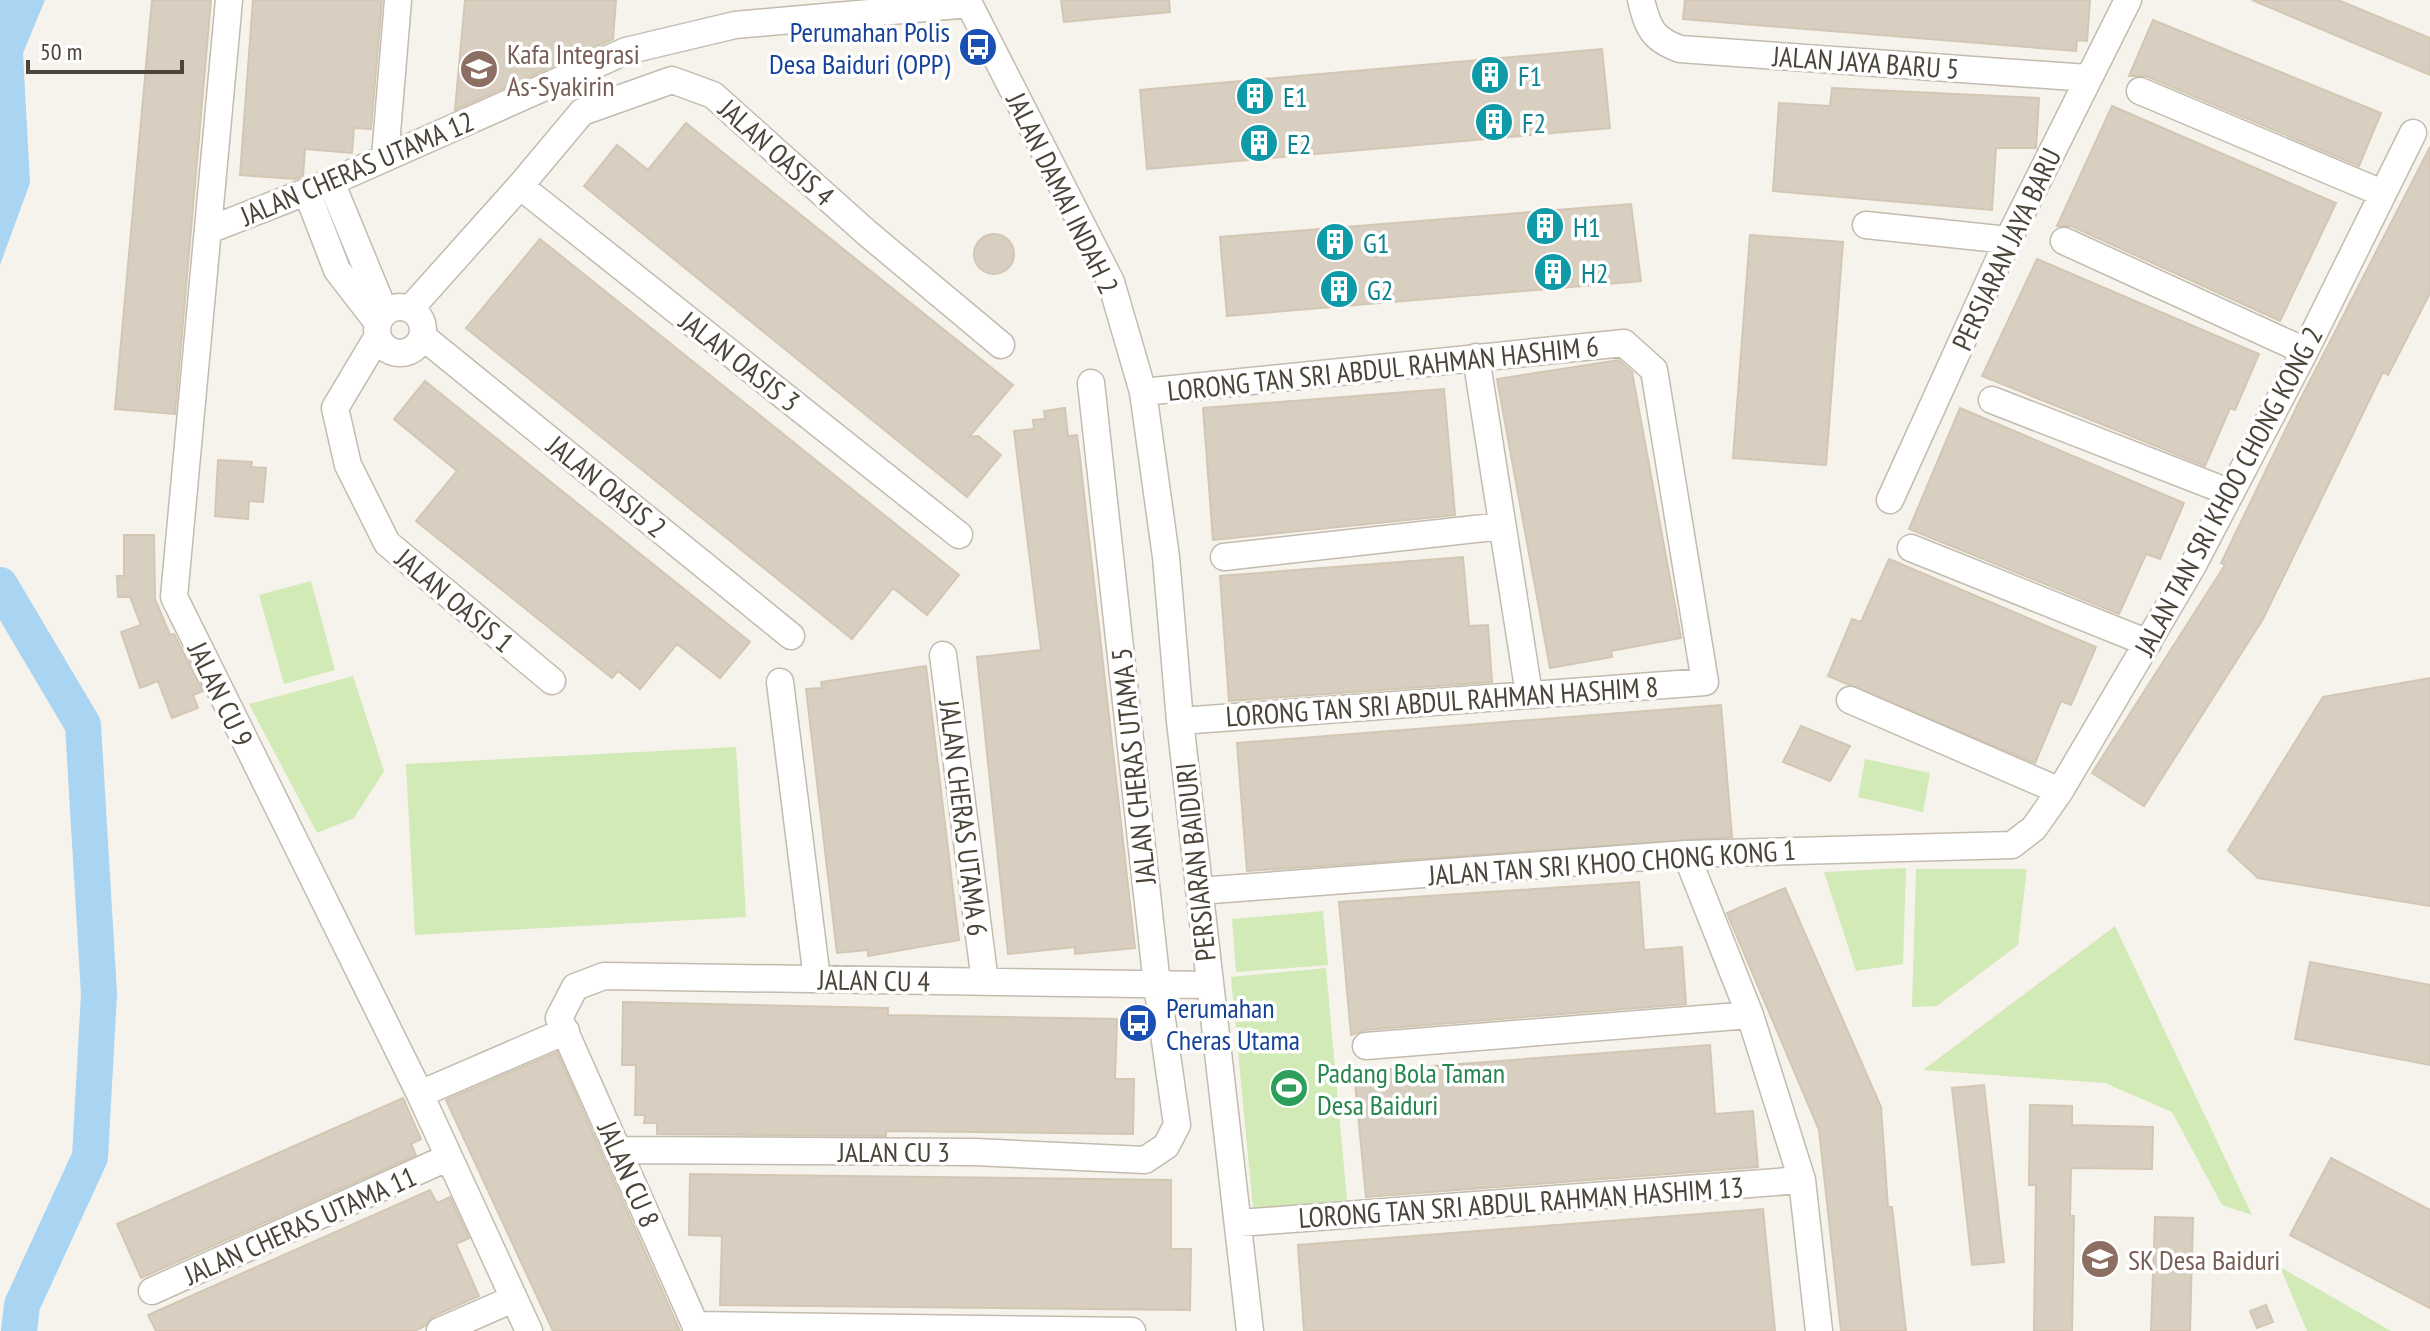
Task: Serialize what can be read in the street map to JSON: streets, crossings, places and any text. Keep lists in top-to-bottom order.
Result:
{
  "streets": {
    "street": [
      "JALAN JAYA BARU 5",
      "JALAN OASIS 4",
      "JALAN CHERAS UTAMA 12",
      "JALAN DAMAI INDAH 2",
      "PERSIARAN JAYA BARU",
      "JALAN OASIS 3",
      "LORONG TAN SRI ABDUL RAHMAN HASHIM 6",
      "JALAN OASIS 2",
      "JALAN TAN SRI KHOO CHONG KONG 2",
      "JALAN OASIS 1",
      "JALAN CU 9",
      "LORONG TAN SRI ABDUL RAHMAN HASHIM 8",
      "JALAN CHERAS UTAMA 5",
      "JALAN CHERAS UTAMA 6",
      "PERSIARAN BAIDURI",
      "JALAN TAN SRI KHOO CHONG KONG 1",
      "JALAN CU 4",
      "JALAN CU 3",
      "JALAN CU 8",
      "LORONG TAN SRI ABDUL RAHMAN HASHIM 13",
      "JALAN CHERAS UTAMA 11"
    ]
  },
  "crossings": [
    ["JALAN JAYA BARU 5", "PERSIARAN JAYA BARU"],
    ["JALAN OASIS 4", "JALAN OASIS 3"],
    ["JALAN OASIS 4", "JALAN OASIS 1"],
    ["JALAN CHERAS UTAMA 12", "JALAN DAMAI INDAH 2"],
    ["JALAN CHERAS UTAMA 12", "JALAN CU 9"],
    ["JALAN DAMAI INDAH 2", "LORONG TAN SRI ABDUL RAHMAN HASHIM 6"],
    ["JALAN DAMAI INDAH 2", "PERSIARAN BAIDURI"],
    ["LORONG TAN SRI ABDUL RAHMAN HASHIM 6", "LORONG TAN SRI ABDUL RAHMAN HASHIM 8"],
    ["LORONG TAN SRI ABDUL RAHMAN HASHIM 6", "PERSIARAN BAIDURI"],
    ["JALAN TAN SRI KHOO CHONG KONG 2", "JALAN TAN SRI KHOO CHONG KONG 1"],
    ["JALAN CU 9", "JALAN CHERAS UTAMA 11"],
    ["LORONG TAN SRI ABDUL RAHMAN HASHIM 8", "PERSIARAN BAIDURI"],
    ["JALAN CHERAS UTAMA 5", "JALAN CU 4"],
    ["JALAN CHERAS UTAMA 5", "JALAN CU 3"],
    ["JALAN CHERAS UTAMA 6", "JALAN CU 4"],
    ["PERSIARAN BAIDURI", "JALAN TAN SRI KHOO CHONG KONG 1"],
    ["PERSIARAN BAIDURI", "JALAN CU 4"],
    ["PERSIARAN BAIDURI", "LORONG TAN SRI ABDUL RAHMAN HASHIM 13"],
    ["JALAN CU 4", "JALAN CU 8"],
    ["JALAN CU 3", "JALAN CU 8"]
  ],
  "places": {
    "bus stop": ["Perumahan Polis Desa Baiduri (OPP)", "Perumahan Cheras Utama"],
    "school or university": ["Kafa Integrasi As-Syakirin", "SK Desa Baiduri"],
    "building": [
      "F1",
      "E1",
      "F2",
      "E2",
      "H1",
      "G1",
      "H2",
      "G2"
    ],
    "sports": ["Padang Bola Taman Desa Baiduri"]
  },
  "scale_bar": "50 m"
}
